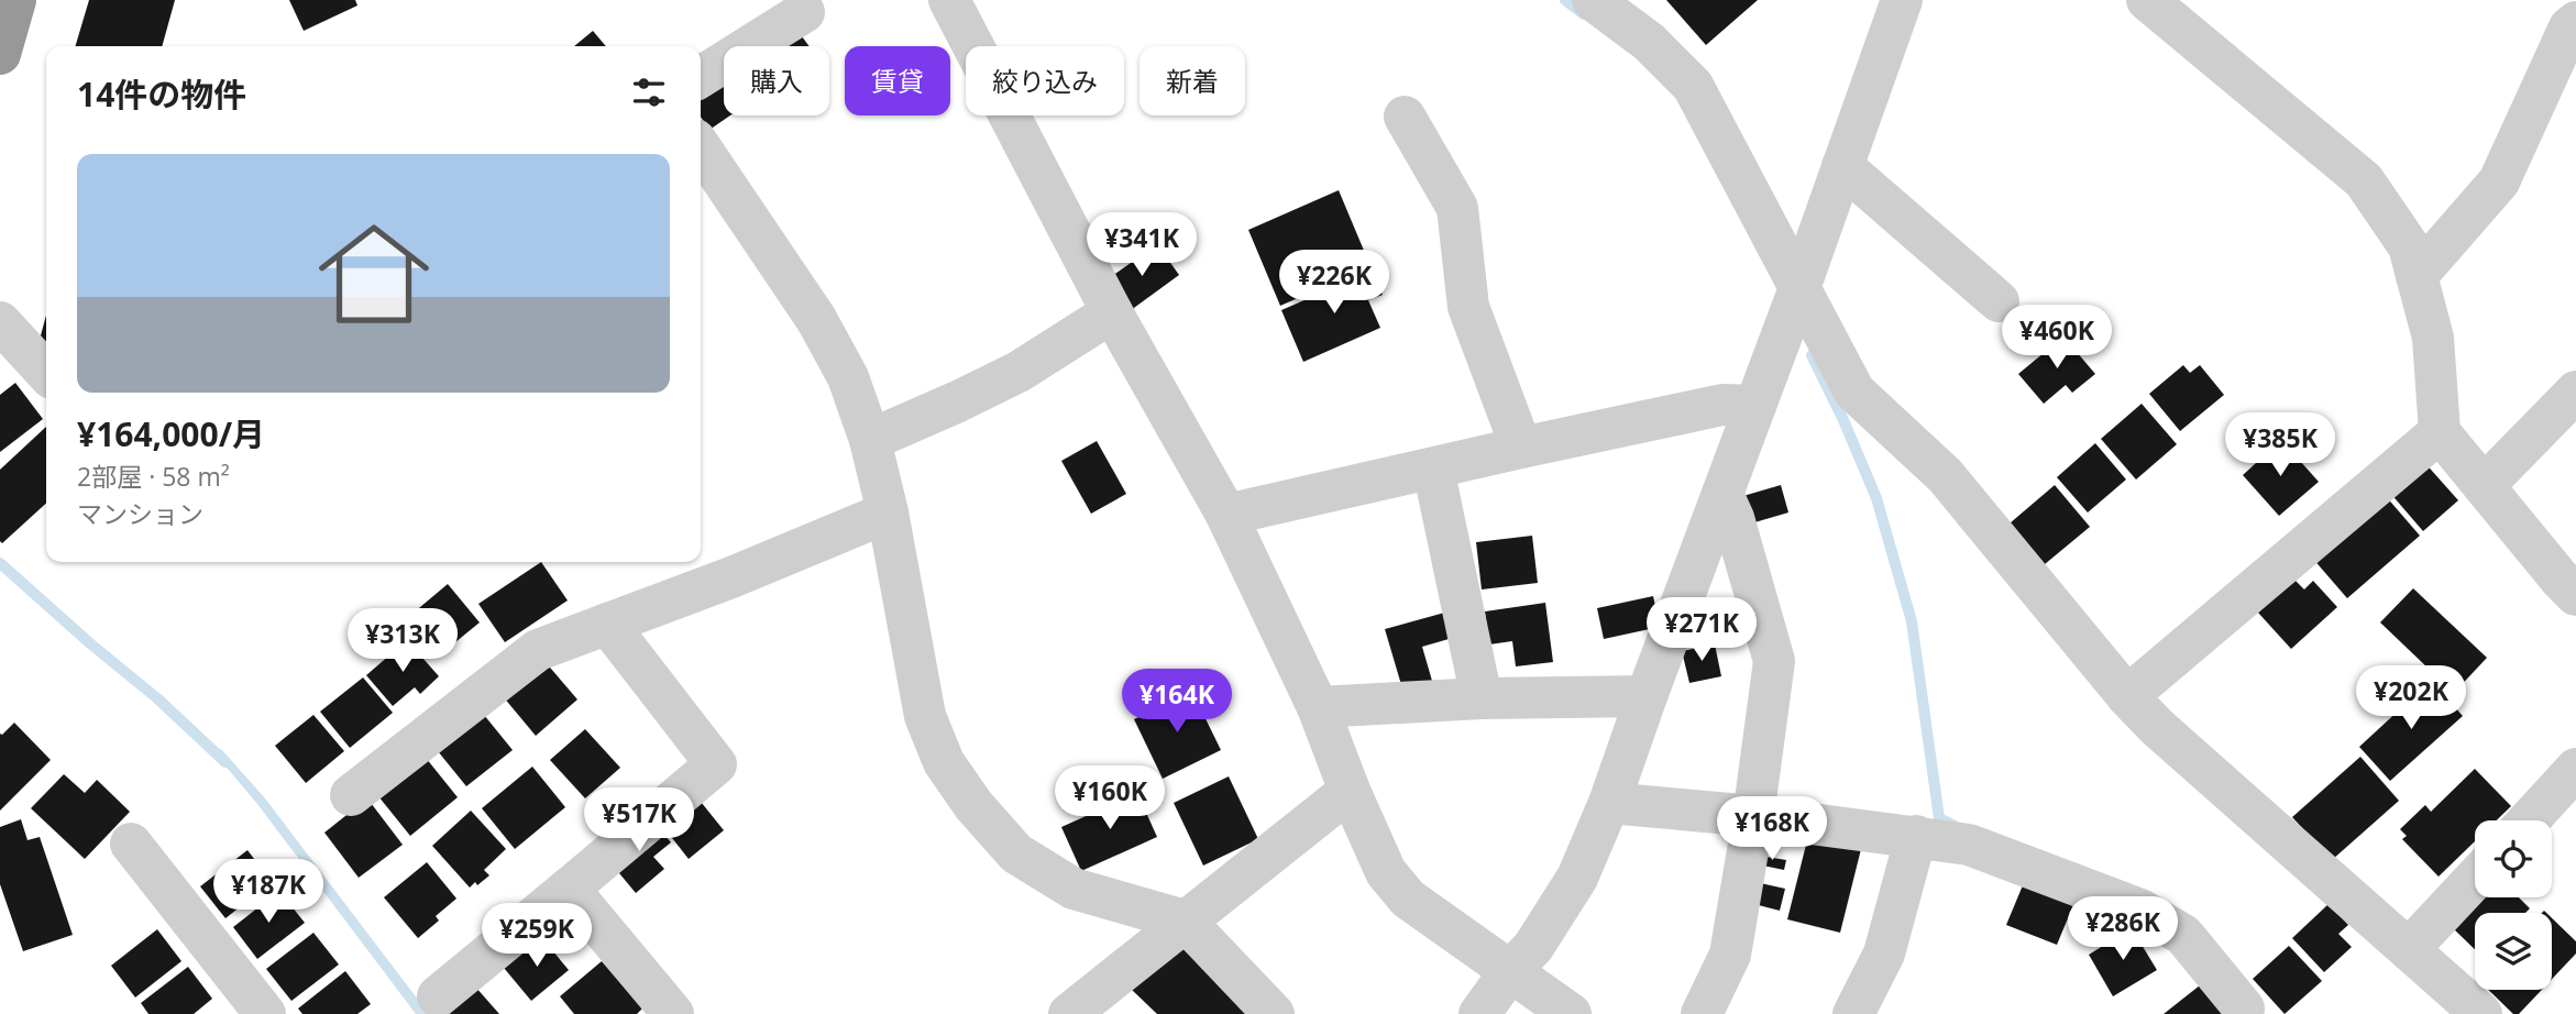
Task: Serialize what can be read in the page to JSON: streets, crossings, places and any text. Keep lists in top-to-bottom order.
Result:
{
  "page": {
    "chip": [
      "購入",
      "賃貸",
      "絞り込み",
      "新着"
    ],
    "heading": "14件の物件",
    "list": [
      {
        "name": "¥164,000/月",
        "note": "2部屋 · 58 m² · マンション"
      }
    ],
    "price": [
      "¥341K",
      "¥226K",
      "¥460K",
      "¥385K",
      "¥271K",
      "¥313K",
      "¥202K",
      "¥164K",
      "¥160K",
      "¥517K",
      "¥168K",
      "¥187K",
      "¥286K",
      "¥259K"
    ]
  }
}
